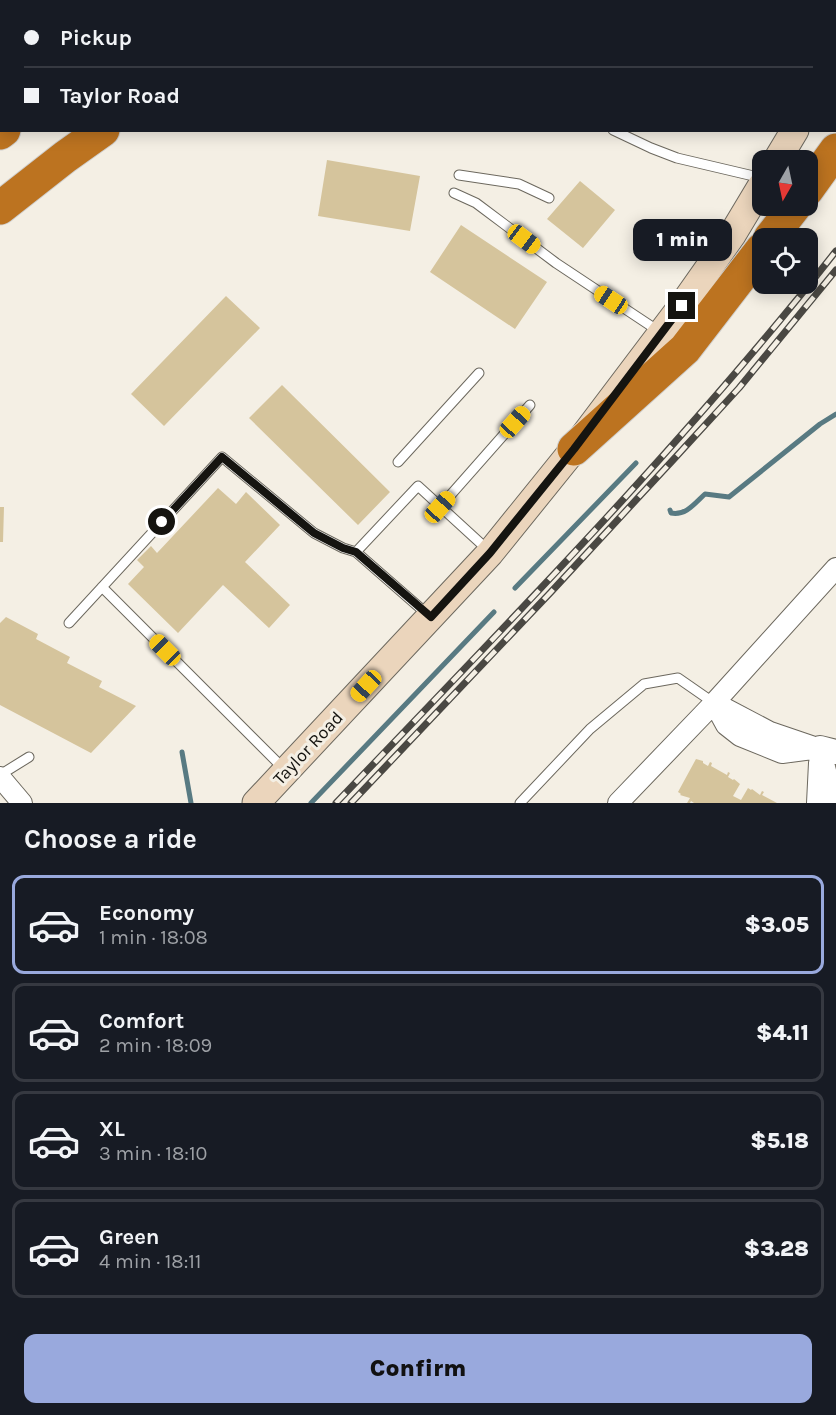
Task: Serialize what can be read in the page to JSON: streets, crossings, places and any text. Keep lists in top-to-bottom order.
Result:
{
  "streets": {
    "main road": ["Taylor Road"]
  },
  "north": "bottom",
  "page": {
    "banner": ["Pickup", "Taylor Road"],
    "bubble": "1 min",
    "heading": "Choose a ride",
    "list": [
      {
        "name": "Economy",
        "note": "1 min · 18:08",
        "value": "$3.05"
      },
      {
        "name": "Comfort",
        "note": "2 min · 18:09",
        "value": "$4.11"
      },
      {
        "name": "XL",
        "note": "3 min · 18:10",
        "value": "$5.18"
      },
      {
        "name": "Green",
        "note": "4 min · 18:11",
        "value": "$3.28"
      }
    ],
    "buttons": "Confirm"
  }
}
